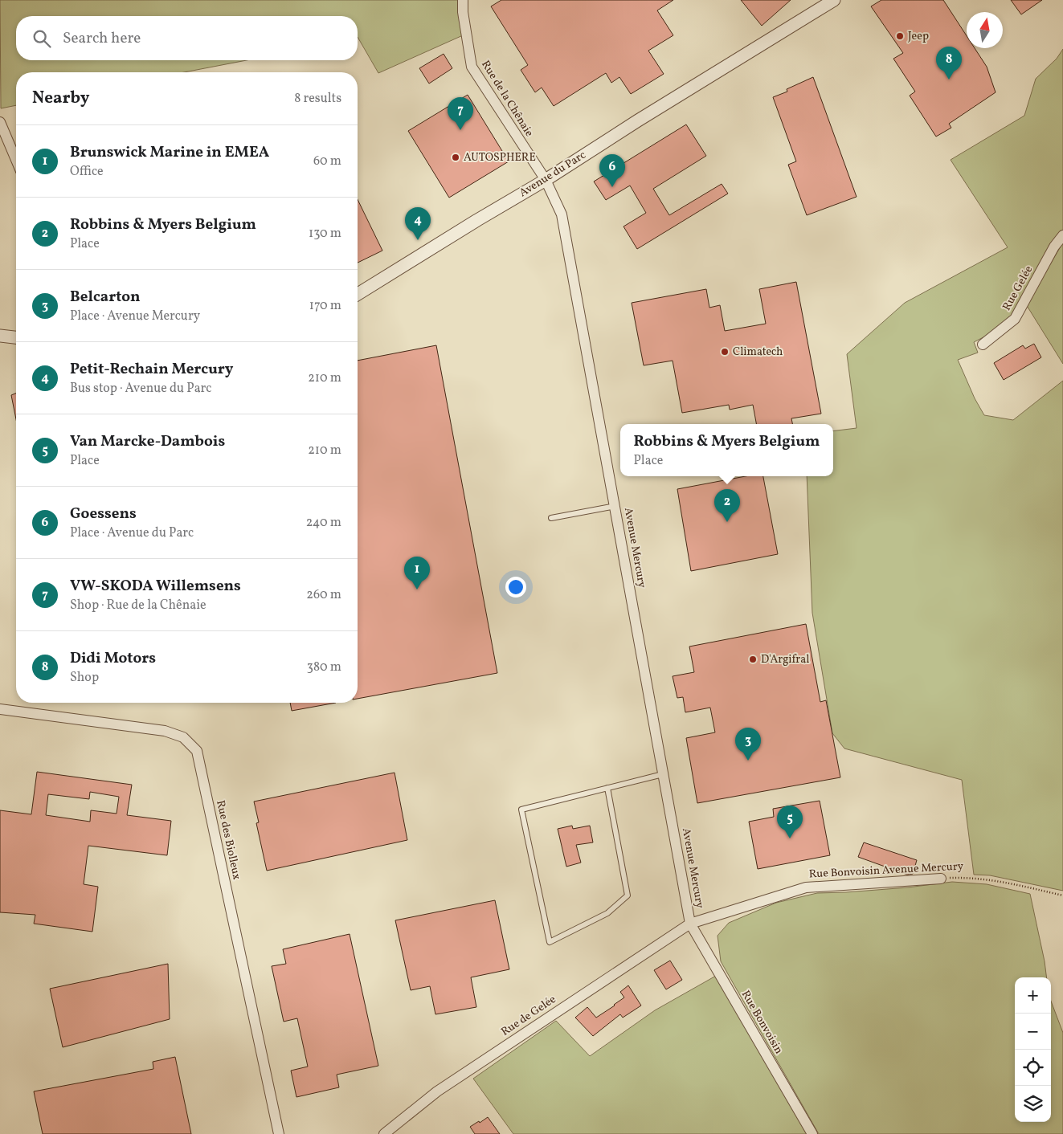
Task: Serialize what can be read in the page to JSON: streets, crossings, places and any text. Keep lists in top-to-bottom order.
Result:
{
  "streets": {
    "street": [
      "Rue de la Chênaie",
      "Avenue du Parc",
      "Rue Gelée",
      "Avenue Mercury",
      "Rue des Biolleux",
      "Rue Bonvoisin Avenue Mercury",
      "Rue de Gelée",
      "Rue Bonvoisin"
    ]
  },
  "crossings": [
    ["Rue de la Chênaie", "Avenue du Parc"],
    ["Rue de la Chênaie", "Avenue Mercury"],
    ["Avenue du Parc", "Avenue Mercury"],
    ["Avenue Mercury", "Rue Bonvoisin Avenue Mercury"],
    ["Avenue Mercury", "Rue de Gelée"],
    ["Avenue Mercury", "Rue Bonvoisin"],
    ["Rue Bonvoisin Avenue Mercury", "Rue de Gelée"],
    ["Rue Bonvoisin Avenue Mercury", "Rue Bonvoisin"],
    ["Rue de Gelée", "Rue Bonvoisin"]
  ],
  "places": [
    "Jeep",
    "AUTOSPHERE",
    "Climatech",
    "D'Argifral"
  ],
  "north": "top",
  "page": {
    "search": "Search here",
    "pins": [
      "8",
      "7",
      "6",
      "4",
      "2",
      "1",
      "3",
      "5"
    ],
    "heading": ["Nearby", "8 results"],
    "list": [
      {
        "mark": "1",
        "name": "Brunswick Marine in EMEA",
        "note": "Office",
        "value": "60 m"
      },
      {
        "mark": "2",
        "name": "Robbins & Myers Belgium",
        "note": "Place",
        "value": "130 m"
      },
      {
        "mark": "3",
        "name": "Belcarton",
        "note": "Place · Avenue Mercury",
        "value": "170 m"
      },
      {
        "mark": "4",
        "name": "Petit-Rechain Mercury",
        "note": "Bus stop · Avenue du Parc",
        "value": "210 m"
      },
      {
        "mark": "5",
        "name": "Van Marcke-Dambois",
        "note": "Place",
        "value": "210 m"
      },
      {
        "mark": "6",
        "name": "Goessens",
        "note": "Place · Avenue du Parc",
        "value": "240 m"
      },
      {
        "mark": "7",
        "name": "VW-SKODA Willemsens",
        "note": "Shop · Rue de la Chênaie",
        "value": "260 m"
      },
      {
        "mark": "8",
        "name": "Didi Motors",
        "note": "Shop",
        "value": "380 m"
      }
    ],
    "popup": ["Robbins & Myers Belgium", "Place"],
    "map_buttons": ["+", "−"]
  }
}
